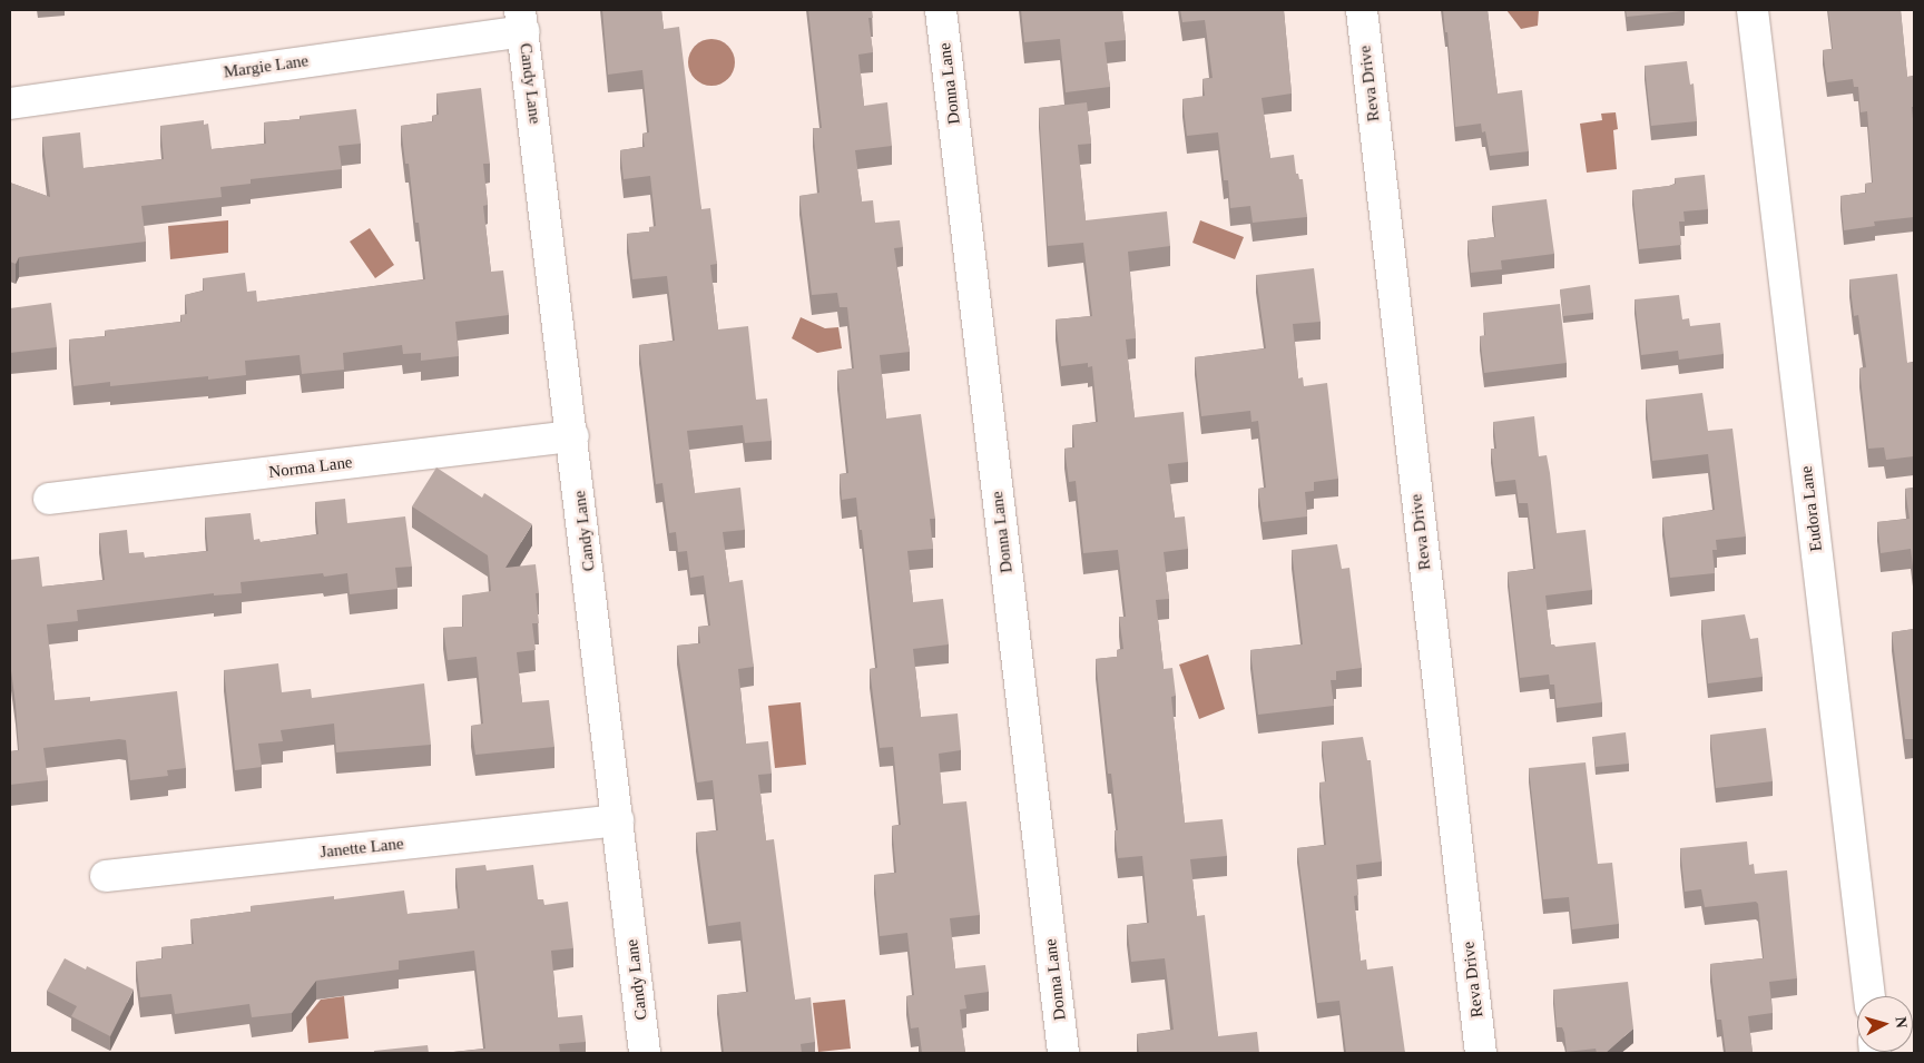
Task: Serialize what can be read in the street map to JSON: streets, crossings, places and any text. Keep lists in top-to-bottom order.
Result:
{
  "streets": {
    "street": [
      "Margie Lane",
      "Candy Lane",
      "Donna Lane",
      "Reva Drive",
      "Norma Lane",
      "Eudora Lane",
      "Janette Lane"
    ]
  },
  "crossings": [
    ["Margie Lane", "Candy Lane"],
    ["Candy Lane", "Norma Lane"],
    ["Candy Lane", "Janette Lane"]
  ],
  "north": "right"
}
